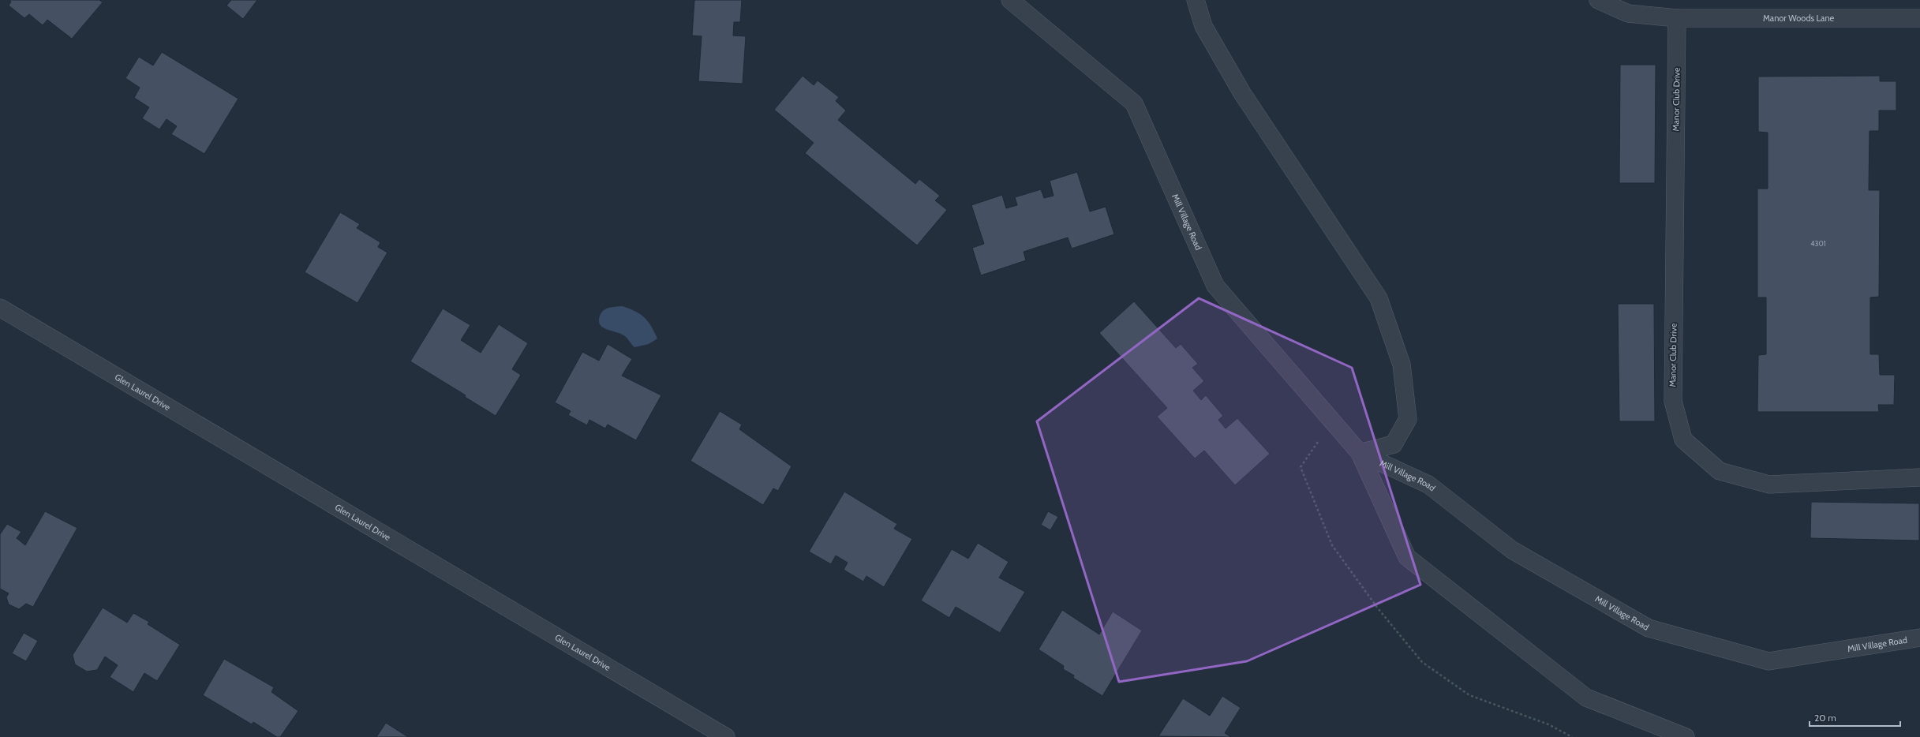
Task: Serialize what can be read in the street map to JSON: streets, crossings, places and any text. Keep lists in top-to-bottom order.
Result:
{
  "streets": {
    "street": [
      "Manor Woods Lane",
      "Manor Club Drive",
      "Mill Village Road",
      "Glen Laurel Drive"
    ]
  },
  "crossings": [
    ["Manor Woods Lane", "Manor Club Drive"]
  ],
  "house_numbers": ["4301"],
  "scale_bar": "20 m"
}
